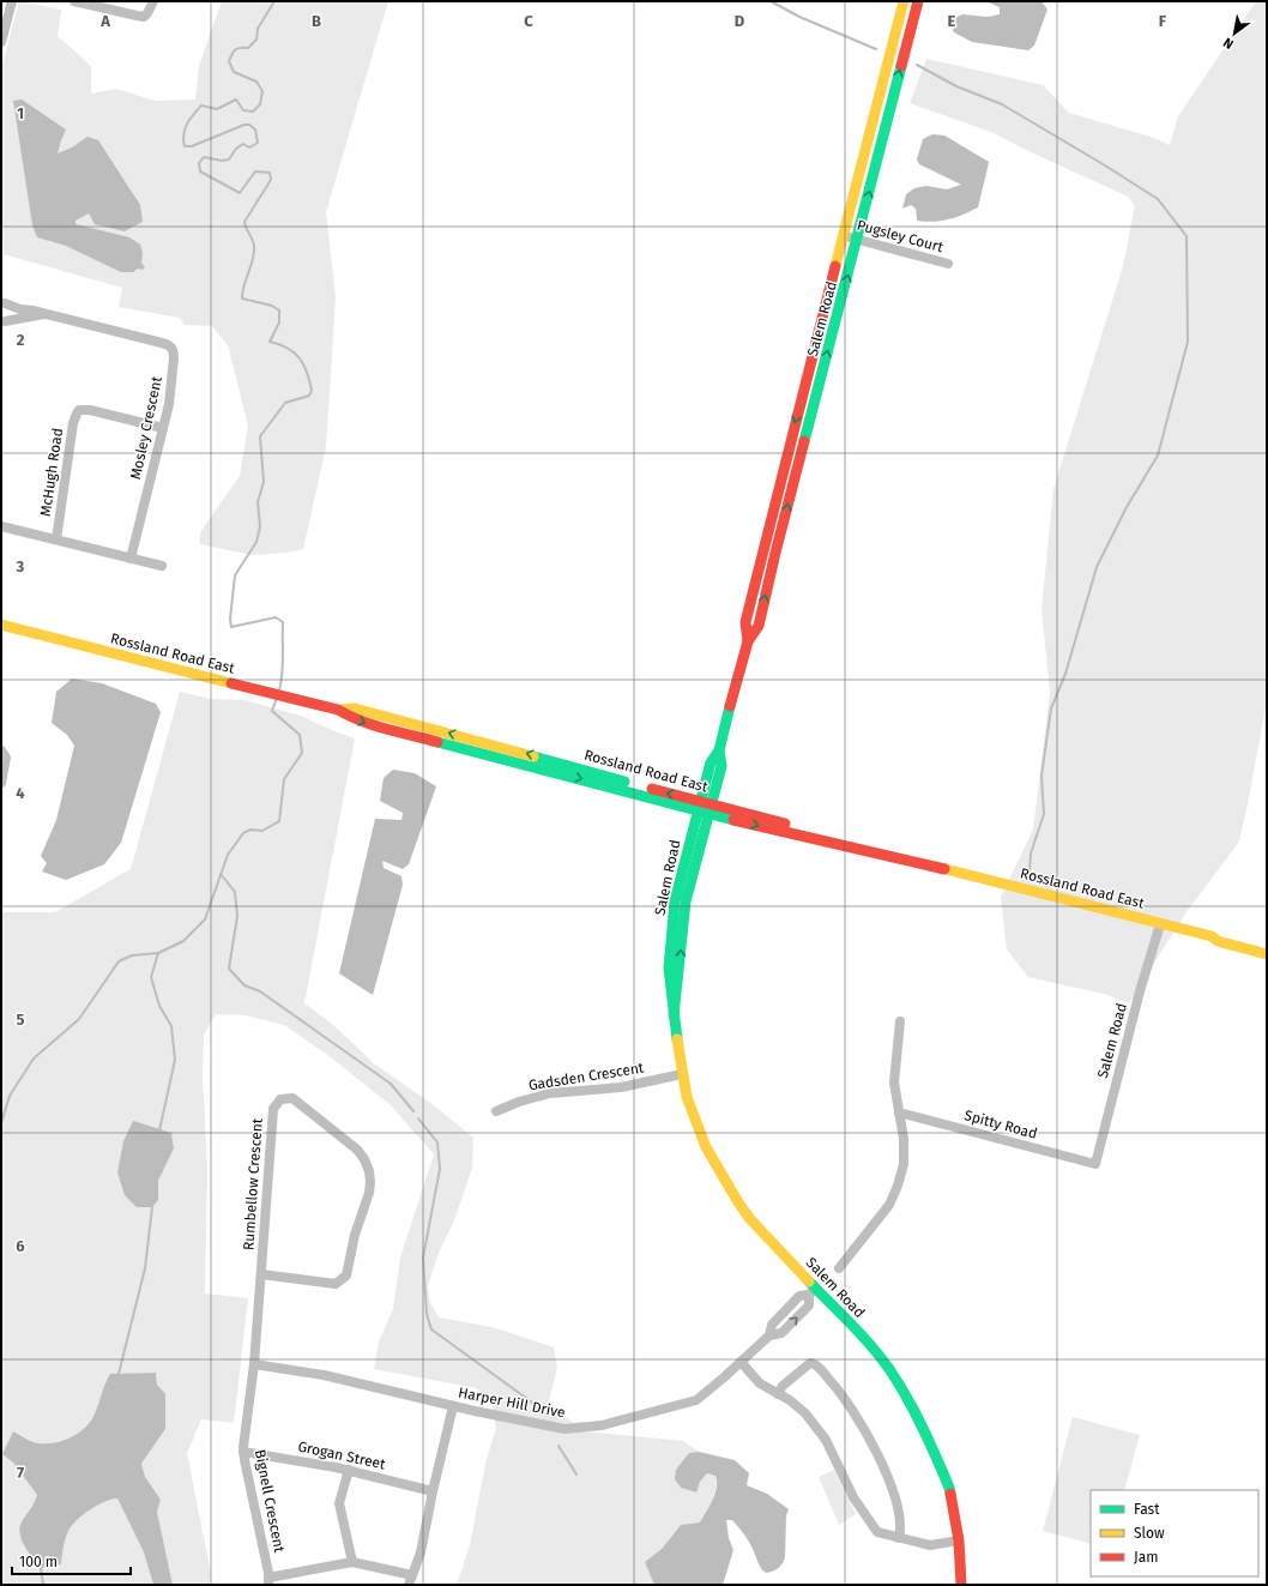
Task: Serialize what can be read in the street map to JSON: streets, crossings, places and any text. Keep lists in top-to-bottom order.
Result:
{
  "streets": {
    "main road": ["Salem Road", "Rossland Road East"],
    "street": [
      "Pugsley Court",
      "Mosley Crescent",
      "McHugh Road",
      "Gadsden Crescent",
      "Spitty Road",
      "Rumbellow Crescent",
      "Harper Hill Drive",
      "Grogan Street",
      "Bignell Crescent"
    ]
  },
  "crossings": [
    ["Pugsley Court", "Salem Road"],
    ["Salem Road", "Rossland Road East"],
    ["Salem Road", "Gadsden Crescent"],
    ["Salem Road", "Spitty Road"],
    ["Salem Road", "Harper Hill Drive"],
    ["Mosley Crescent", "McHugh Road"],
    ["Rumbellow Crescent", "Harper Hill Drive"],
    ["Rumbellow Crescent", "Bignell Crescent"],
    ["Harper Hill Drive", "Bignell Crescent"],
    ["Grogan Street", "Bignell Crescent"]
  ],
  "legend": ["Fast", "Slow", "Jam"],
  "scale_bar": "100 m",
  "north": "bottom left",
  "grid": {
    "columns": [
      "A",
      "B",
      "C",
      "D",
      "E",
      "F"
    ],
    "rows": [
      "1",
      "2",
      "3",
      "4",
      "5",
      "6",
      "7"
    ]
  }
}
